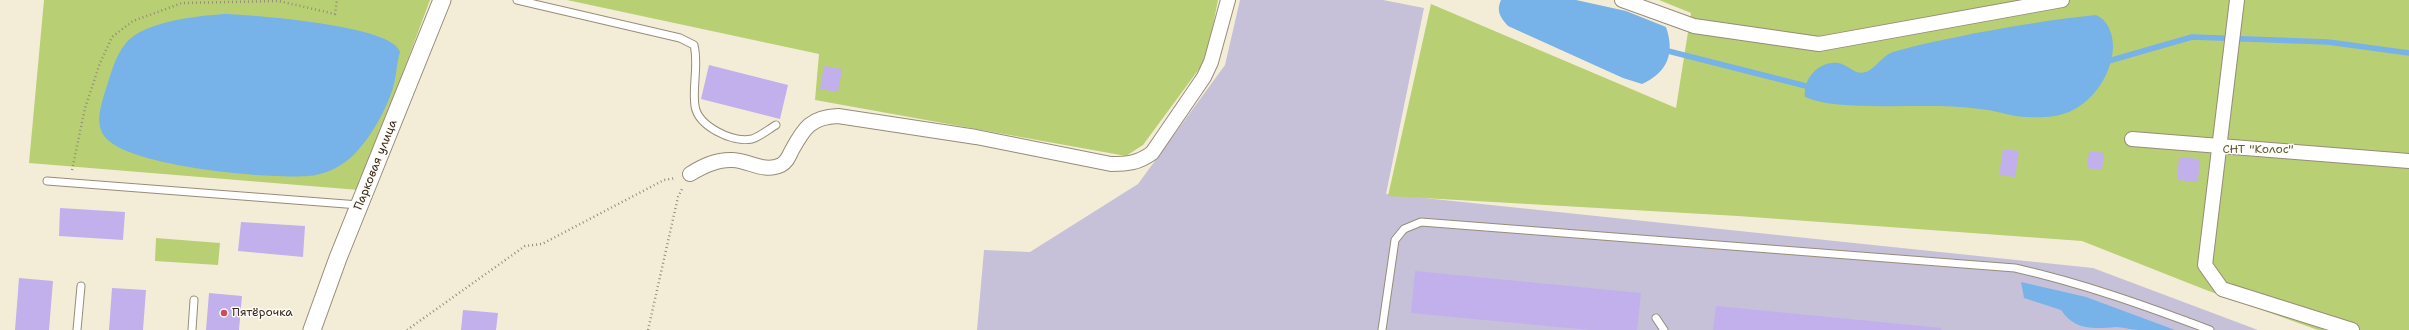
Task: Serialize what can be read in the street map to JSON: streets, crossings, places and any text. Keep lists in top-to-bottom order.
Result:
{
  "streets": {
    "street": ["Парковая улица"]
  },
  "parks": ["СНТ \"Колос\""],
  "places": ["Пятёрочка"]
}
